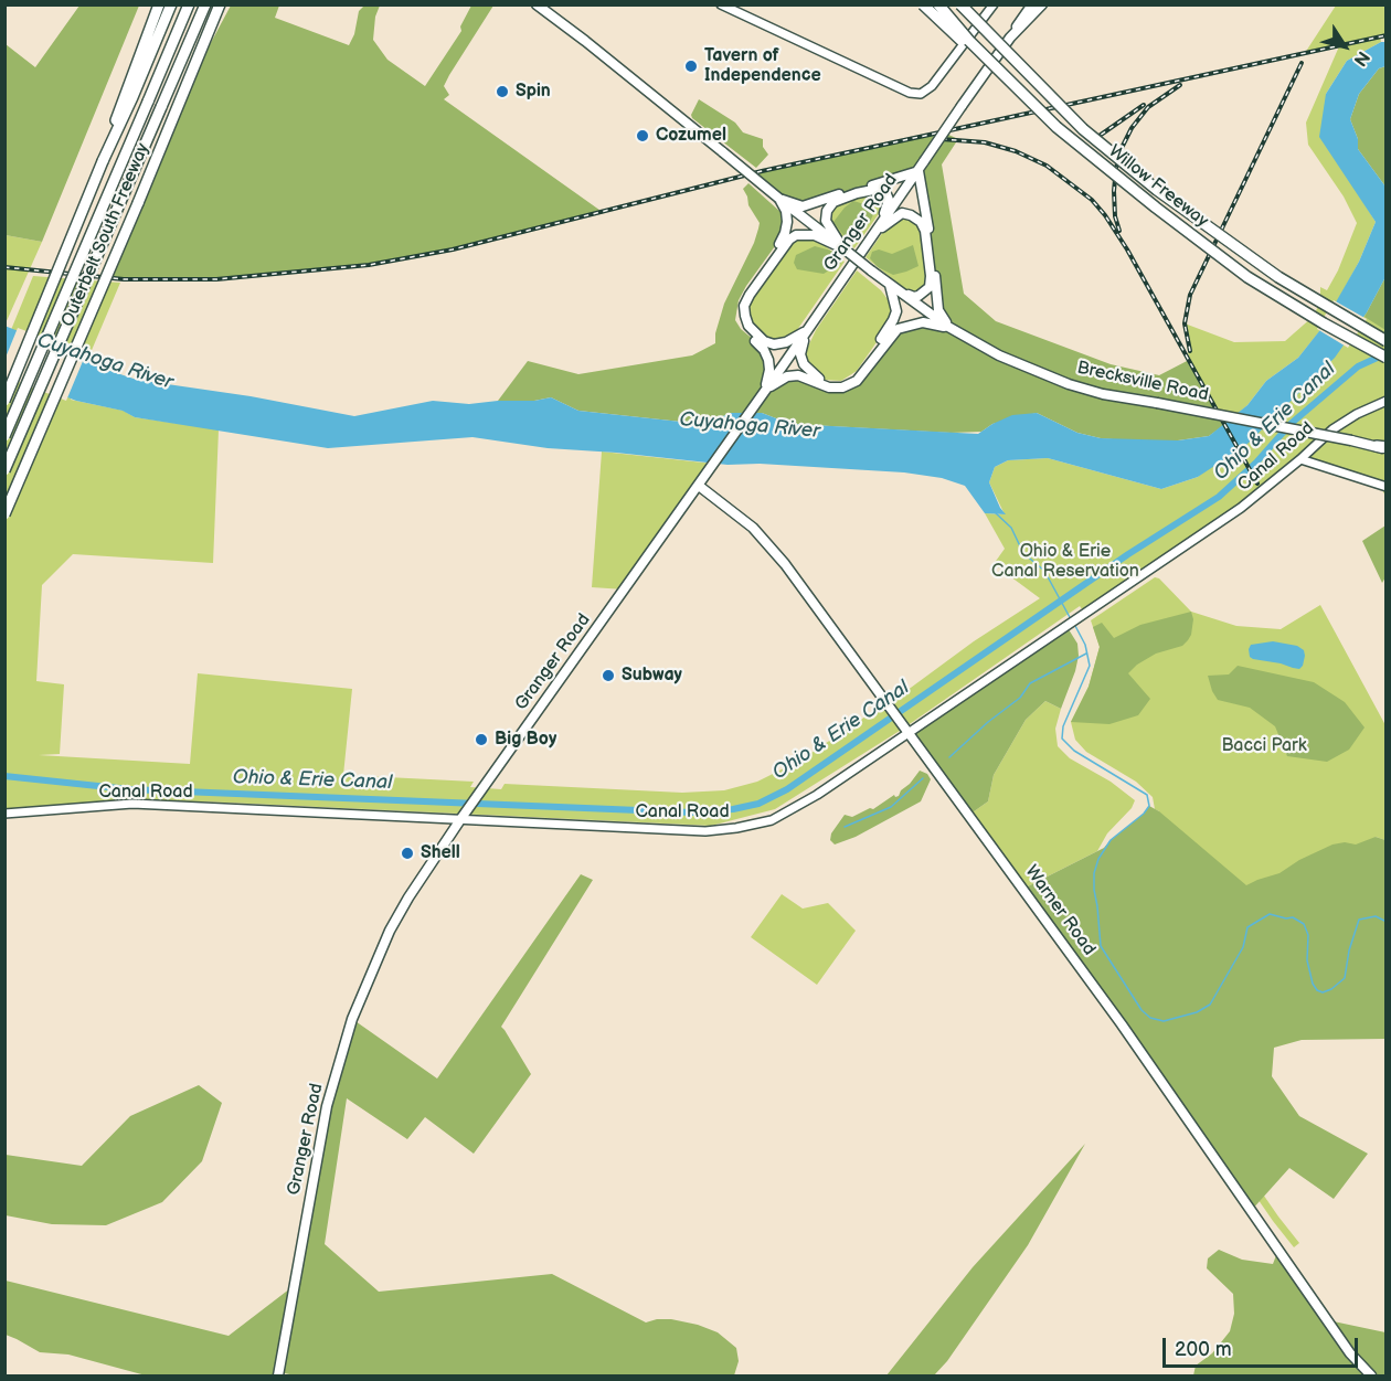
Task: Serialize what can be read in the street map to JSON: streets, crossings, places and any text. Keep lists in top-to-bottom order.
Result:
{
  "streets": {
    "highway": ["Willow Freeway", "Outerbelt South Freeway"],
    "main road": ["Granger Road", "Brecksville Road", "Warner Road"],
    "street": ["Canal Road"]
  },
  "crossings": [
    ["Granger Road", "Canal Road"],
    ["Granger Road", "Warner Road"],
    ["Canal Road", "Warner Road"]
  ],
  "water": ["Cuyahoga River", "Ohio & Erie Canal"],
  "parks": ["Ohio & Erie Canal Reservation", "Bacci Park"],
  "places": [
    "Tavern of Independence",
    "Spin",
    "Cozumel",
    "Subway",
    "Big Boy",
    "Shell"
  ],
  "scale_bar": "200 m",
  "north": "bottom right"
}
